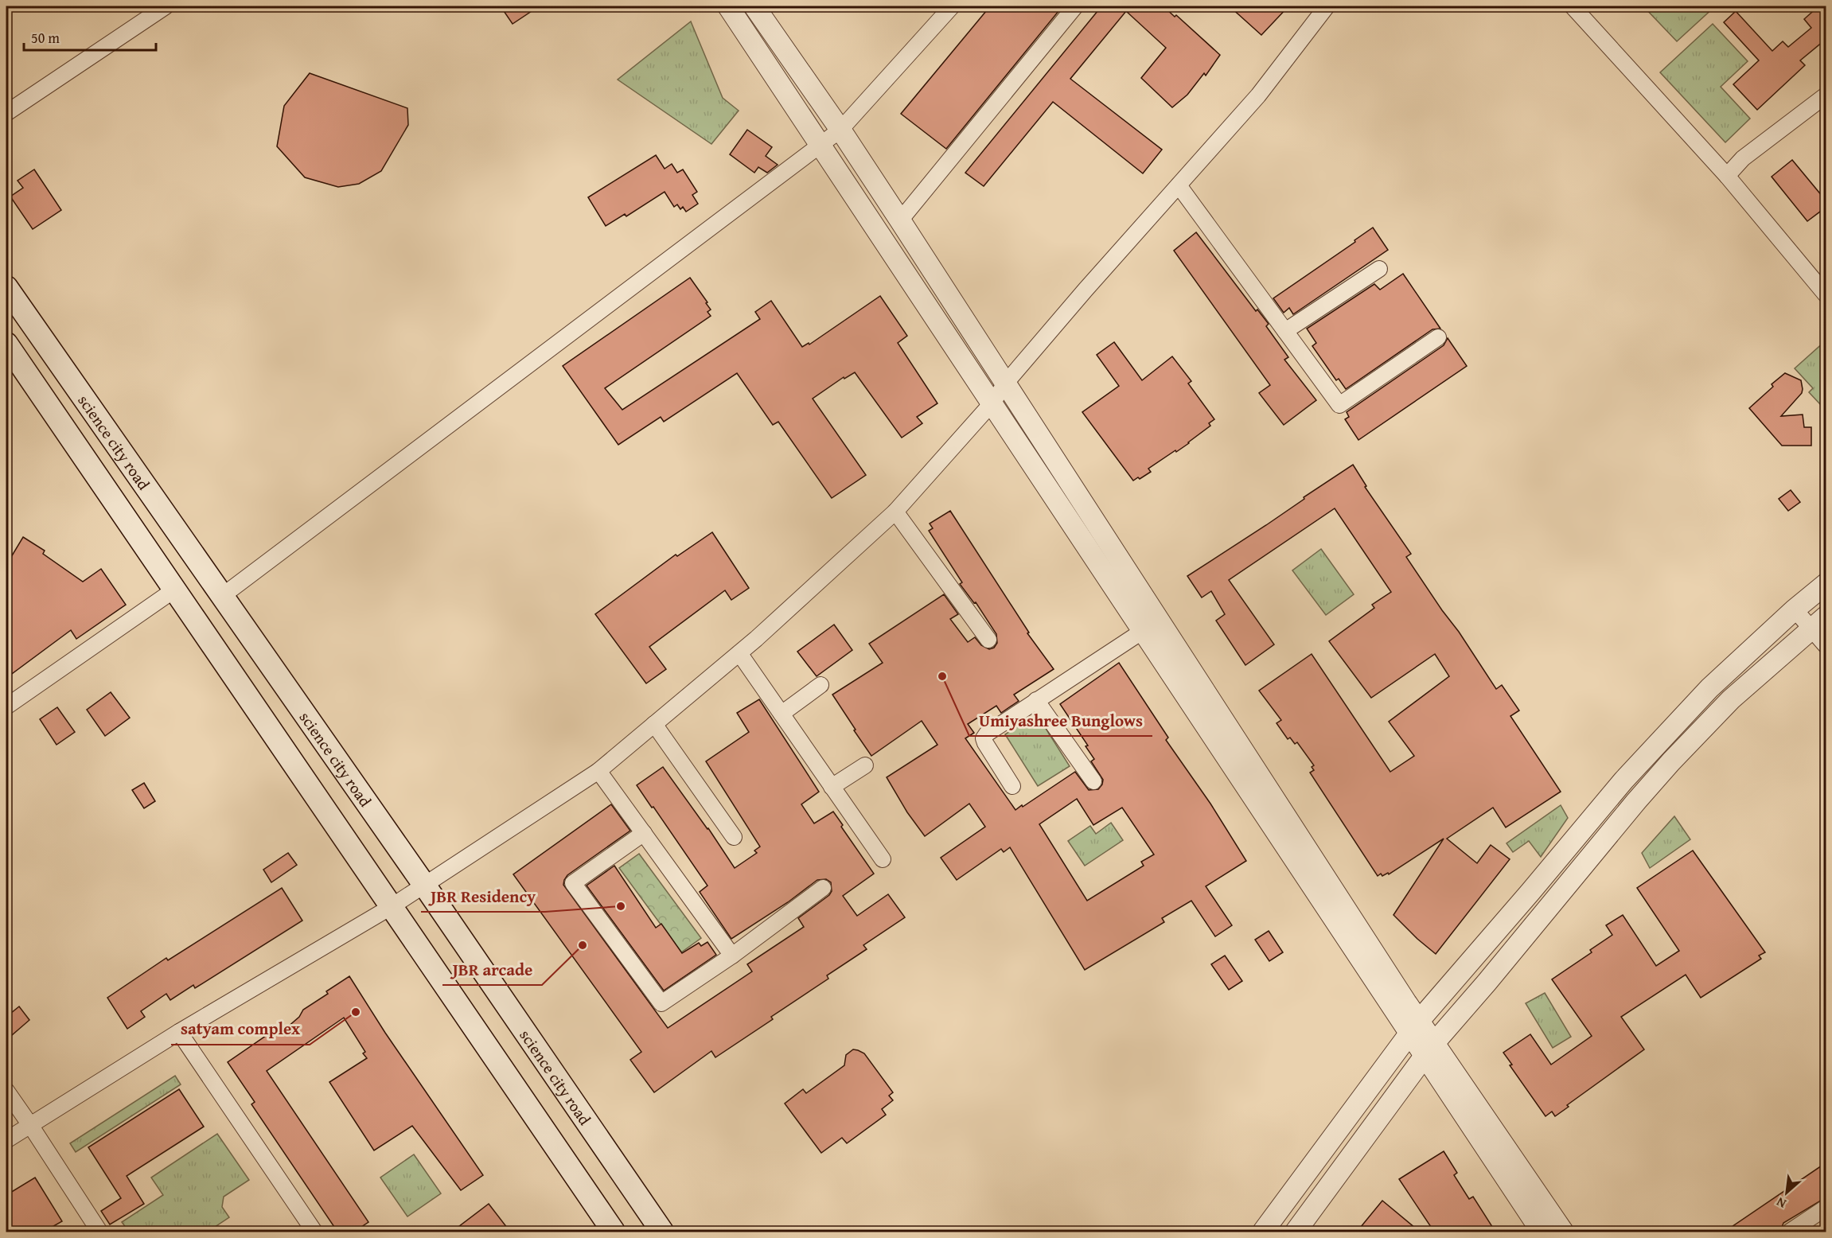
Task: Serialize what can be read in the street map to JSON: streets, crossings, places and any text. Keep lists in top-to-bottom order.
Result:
{
  "streets": {
    "main road": ["science city road"]
  },
  "places": [
    "Umiyashree Bunglows",
    "JBR Residency",
    "JBR arcade",
    "satyam complex"
  ],
  "scale_bar": "50 m",
  "north": "bottom left"
}
